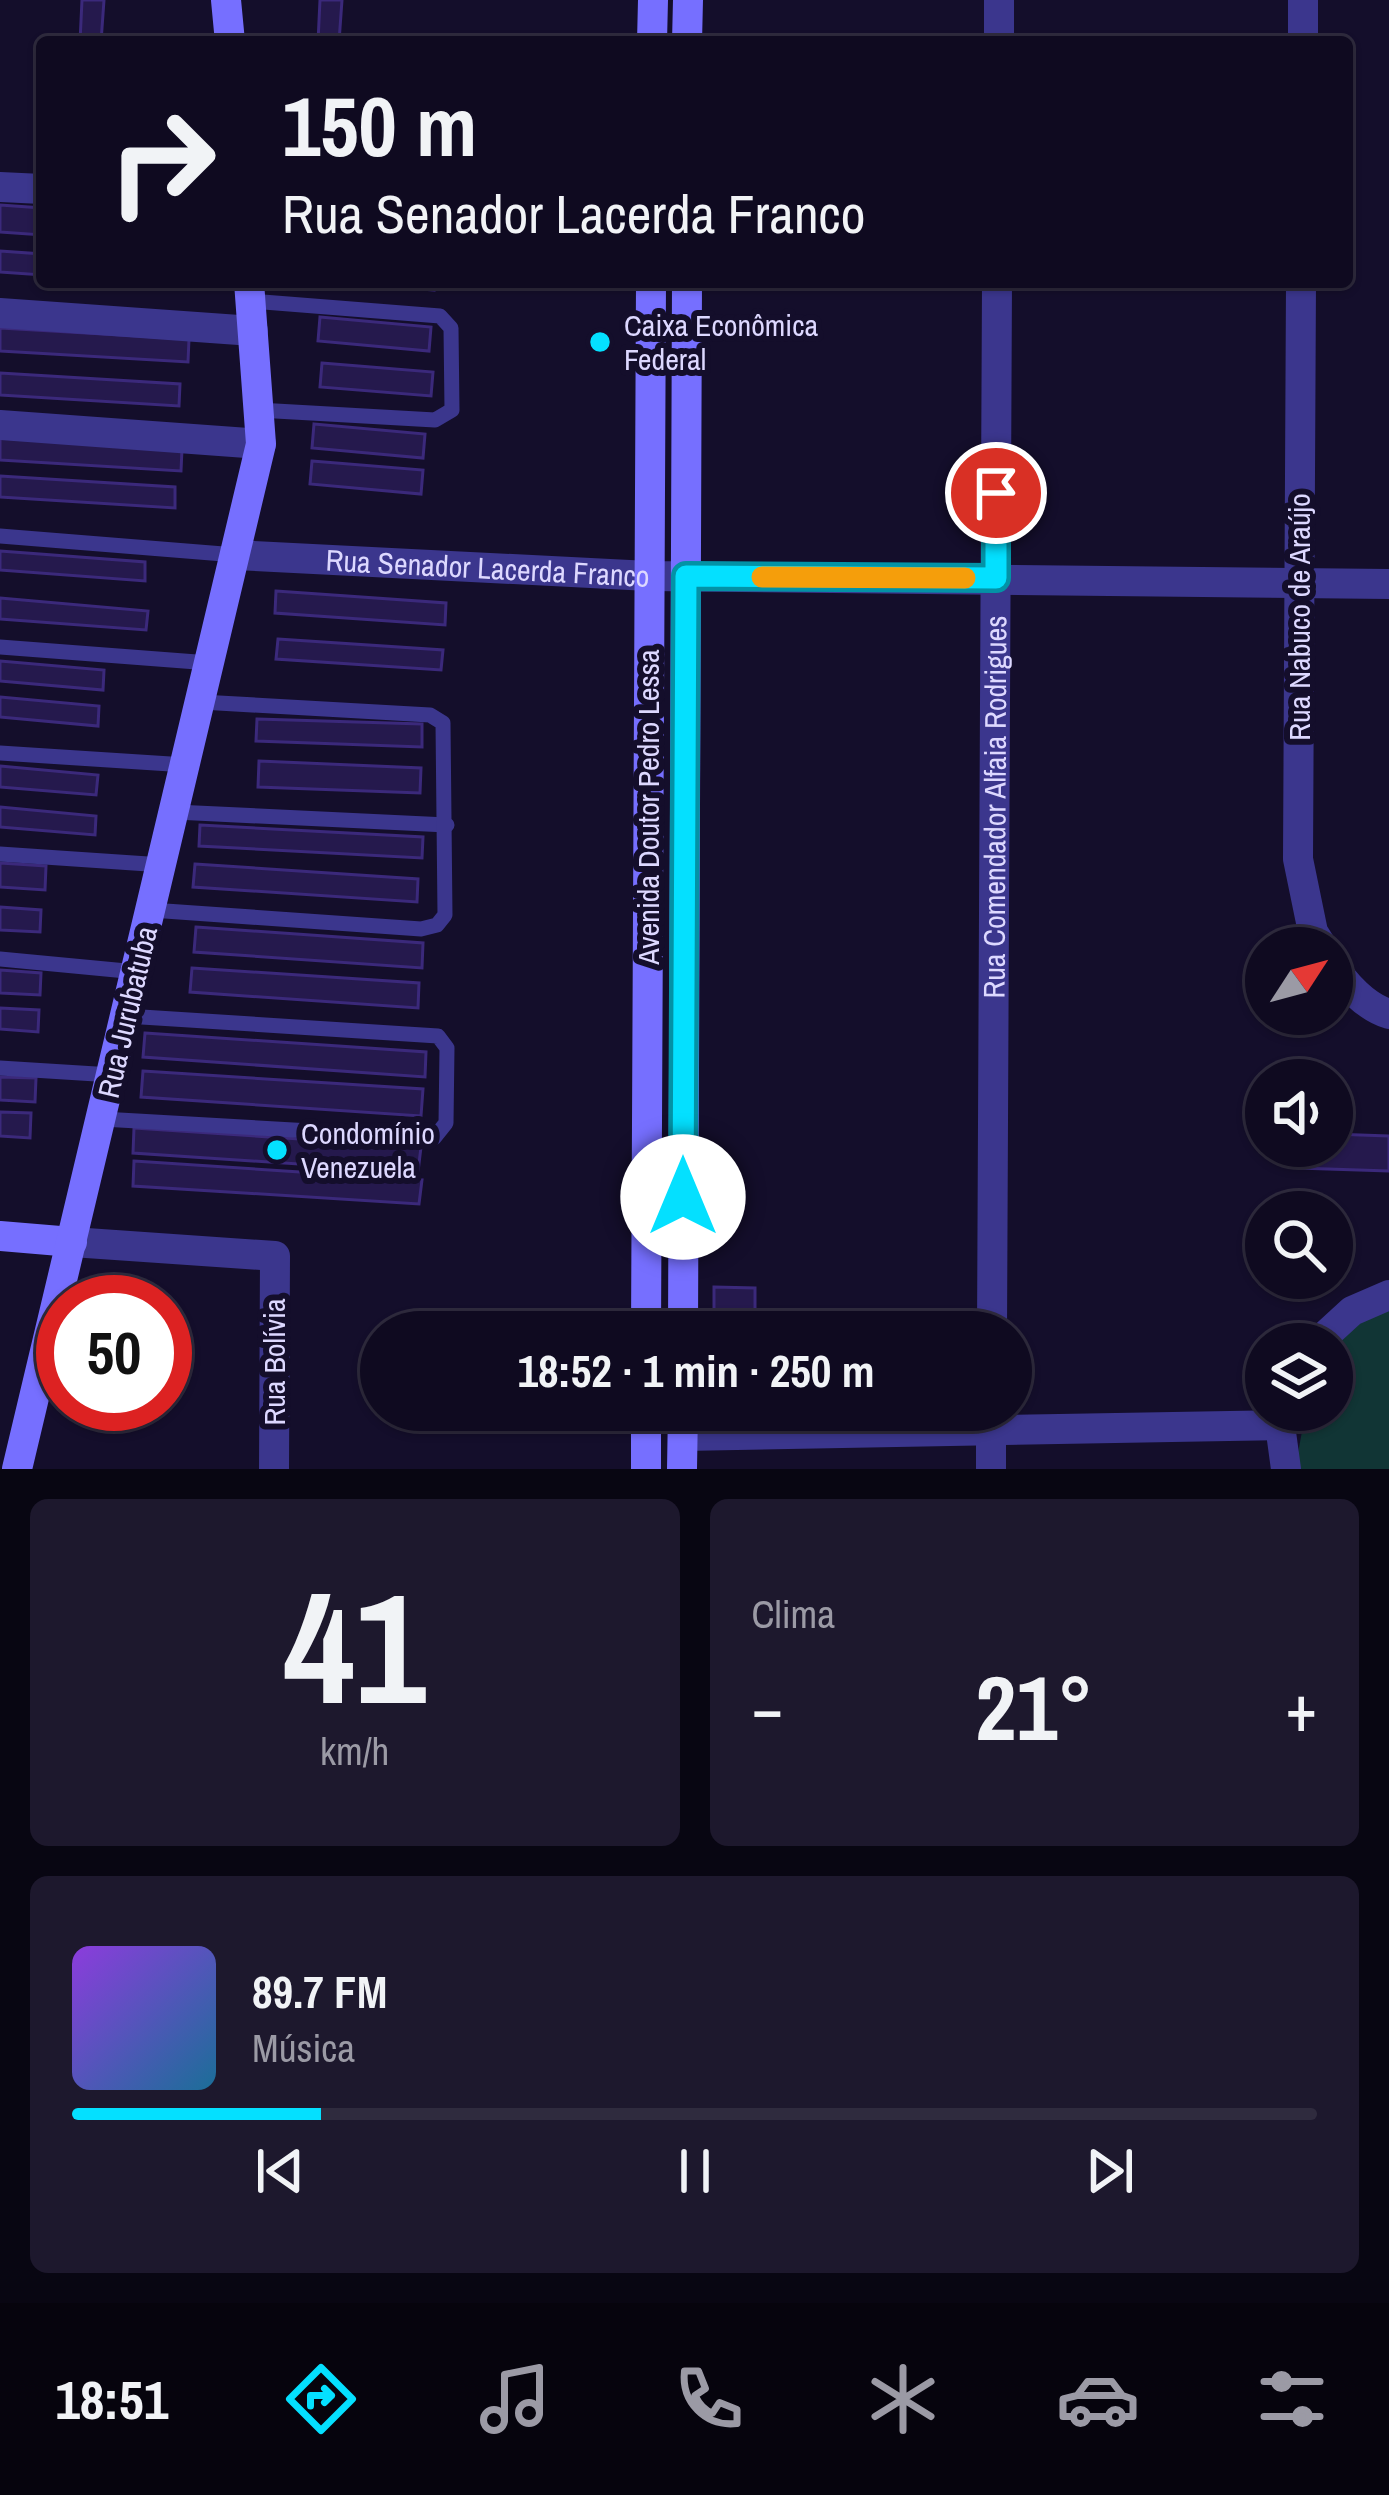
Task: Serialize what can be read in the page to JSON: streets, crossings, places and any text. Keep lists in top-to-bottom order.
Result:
{
  "streets": {
    "main road": ["Avenida Doutor Pedro Lessa", "Rua Jurubatuba"],
    "street": [
      "Rua Senador Lacerda Franco",
      "Rua Nabuco de Araújo",
      "Rua Comendador Alfaia Rodrigues",
      "Rua Bolívia"
    ]
  },
  "crossings": [
    ["Rua Senador Lacerda Franco", "Rua Nabuco de Araújo"],
    ["Rua Senador Lacerda Franco", "Avenida Doutor Pedro Lessa"],
    ["Rua Senador Lacerda Franco", "Rua Comendador Alfaia Rodrigues"],
    ["Rua Senador Lacerda Franco", "Rua Jurubatuba"],
    ["Rua Jurubatuba", "Rua Bolívia"]
  ],
  "places": ["Caixa Econômica Federal", "Condomínio Venezuela"],
  "north": "top right",
  "page": {
    "turn": ["150 m", "Rua Senador Lacerda Franco"],
    "limit": "50",
    "trip": "18:52 · 1 min · 250 m",
    "tile": [
      ["41", "km/h"],
      "Clima"
    ],
    "heat": ["−", "21°", "+"],
    "song": ["89.7 FM", "Música"],
    "tabs": "18:51"
  }
}
